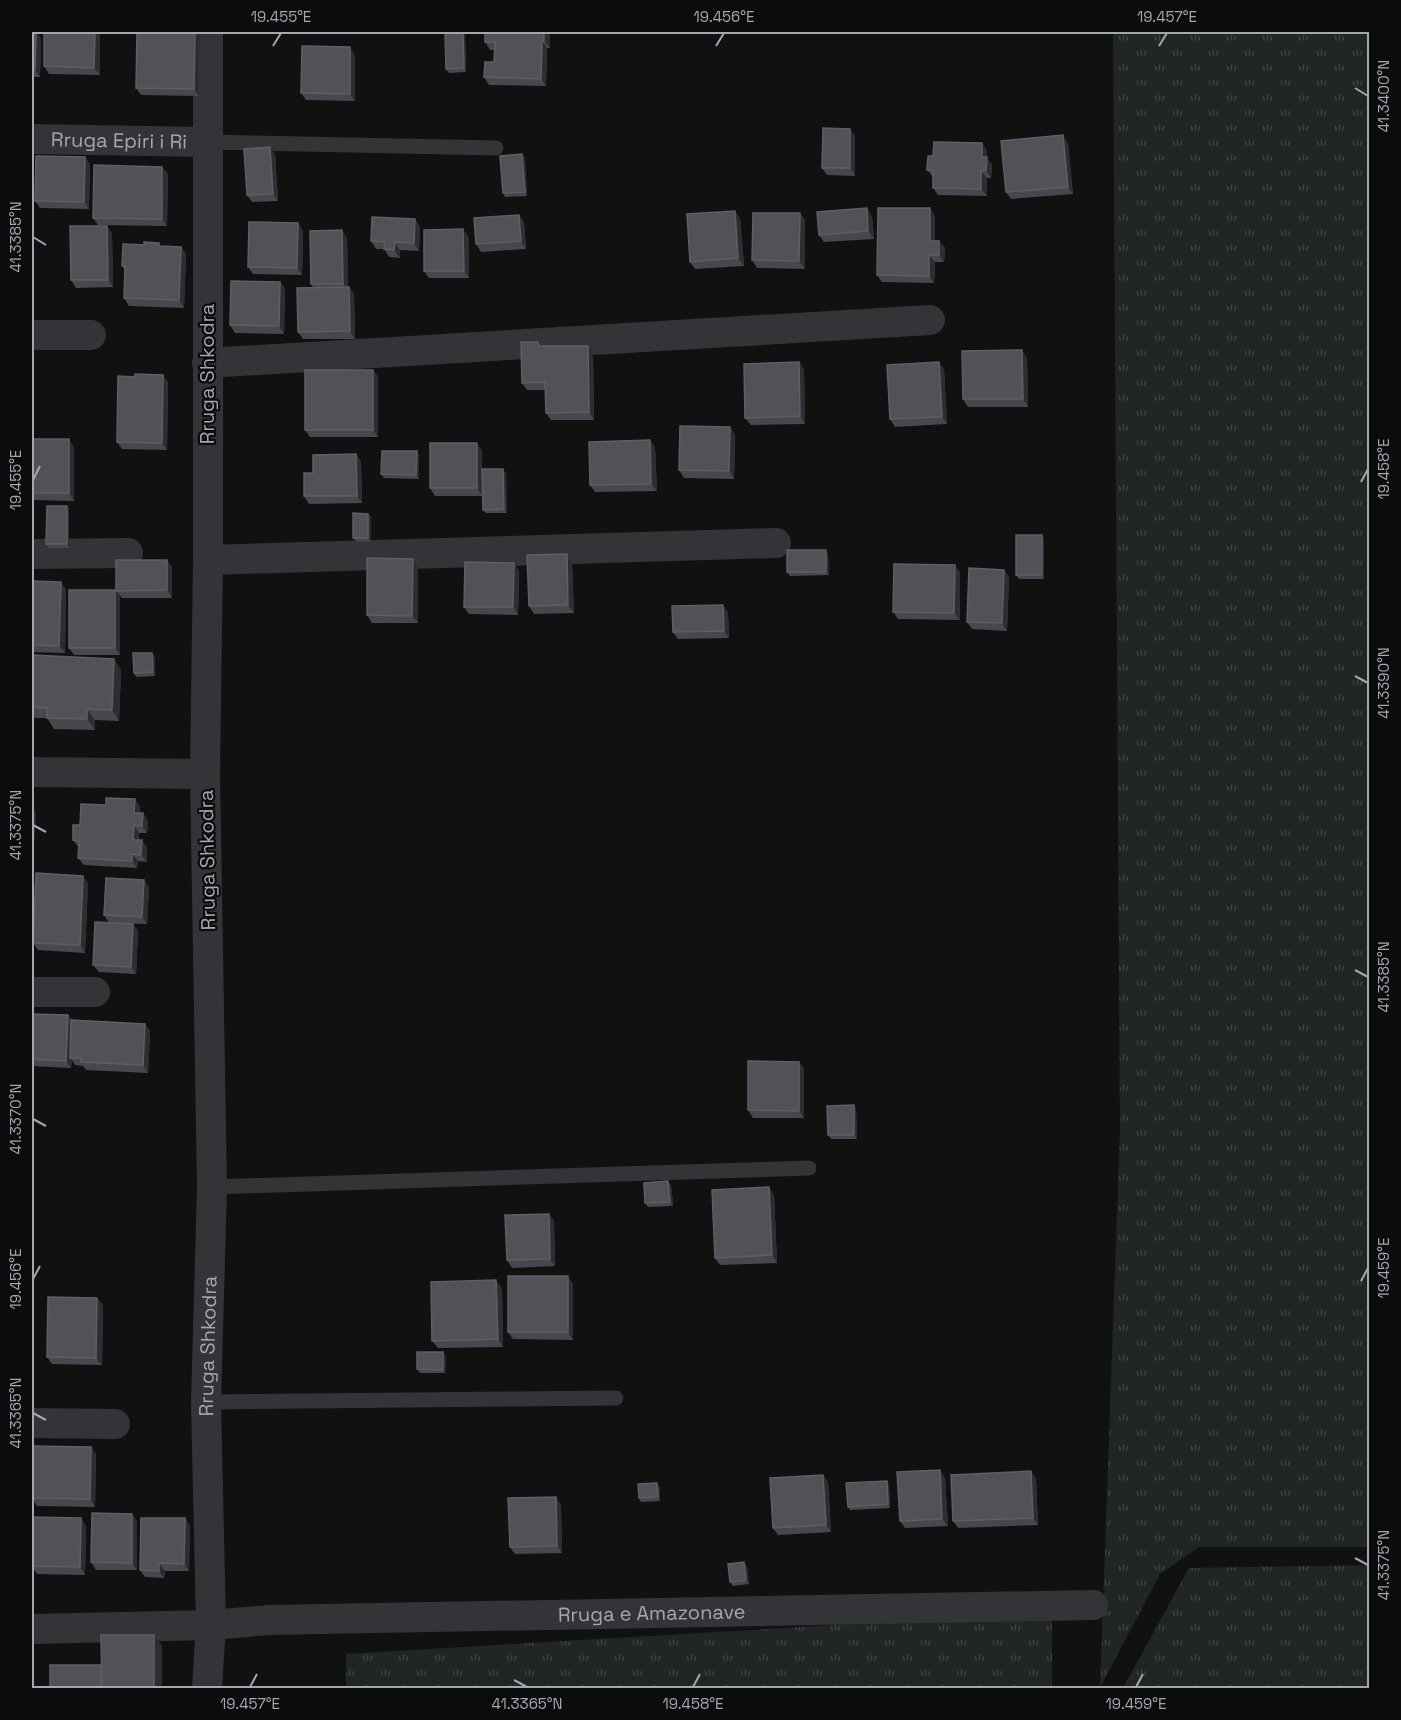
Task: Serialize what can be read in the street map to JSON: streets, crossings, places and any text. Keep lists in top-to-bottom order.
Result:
{
  "streets": {
    "street": ["Rruga Epiri i Ri", "Rruga Shkodra", "Rruga e Amazonave"]
  },
  "crossings": [
    ["Rruga Epiri i Ri", "Rruga Shkodra"],
    ["Rruga Shkodra", "Rruga e Amazonave"]
  ],
  "coordinates": [
    "19.455°E",
    "19.456°E",
    "19.457°E",
    "41.3400°N",
    "41.3385°N",
    "19.458°E",
    "41.3390°N",
    "41.3375°N",
    "41.3370°N",
    "19.459°E",
    "41.3365°N"
  ]
}
